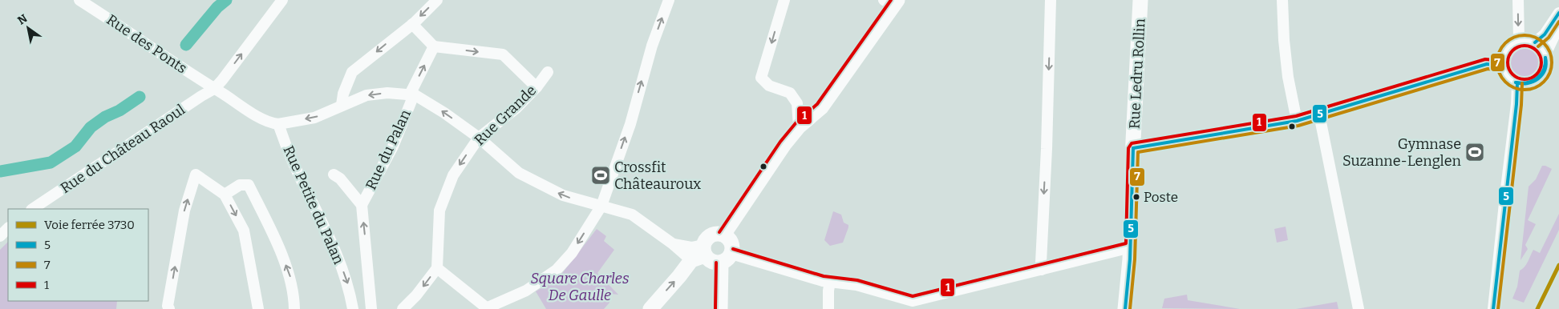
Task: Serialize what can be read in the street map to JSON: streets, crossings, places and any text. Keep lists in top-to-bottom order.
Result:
{
  "streets": {
    "main road": ["Rue Ledru Rollin"],
    "street": [
      "Rue des Ponts",
      "Rue Grande",
      "Rue du Château Raoul",
      "Rue du Palan",
      "Rue Petite du Palan"
    ]
  },
  "crossings": [
    ["Rue des Ponts", "Rue du Château Raoul"],
    ["Rue des Ponts", "Rue Petite du Palan"]
  ],
  "parks": ["Square Charles De Gaulle"],
  "places": {
    "sports": ["Gymnase Suzanne-Lenglen", "Crossfit Châteauroux"],
    "other": ["Poste"]
  },
  "lines": [
    "transit line 1",
    "transit line 5",
    "transit line 7",
    "rail line 3730"
  ],
  "legend": [
    "Voie ferrée 3730",
    "5",
    "7",
    "1"
  ],
  "north": "top left"
}
